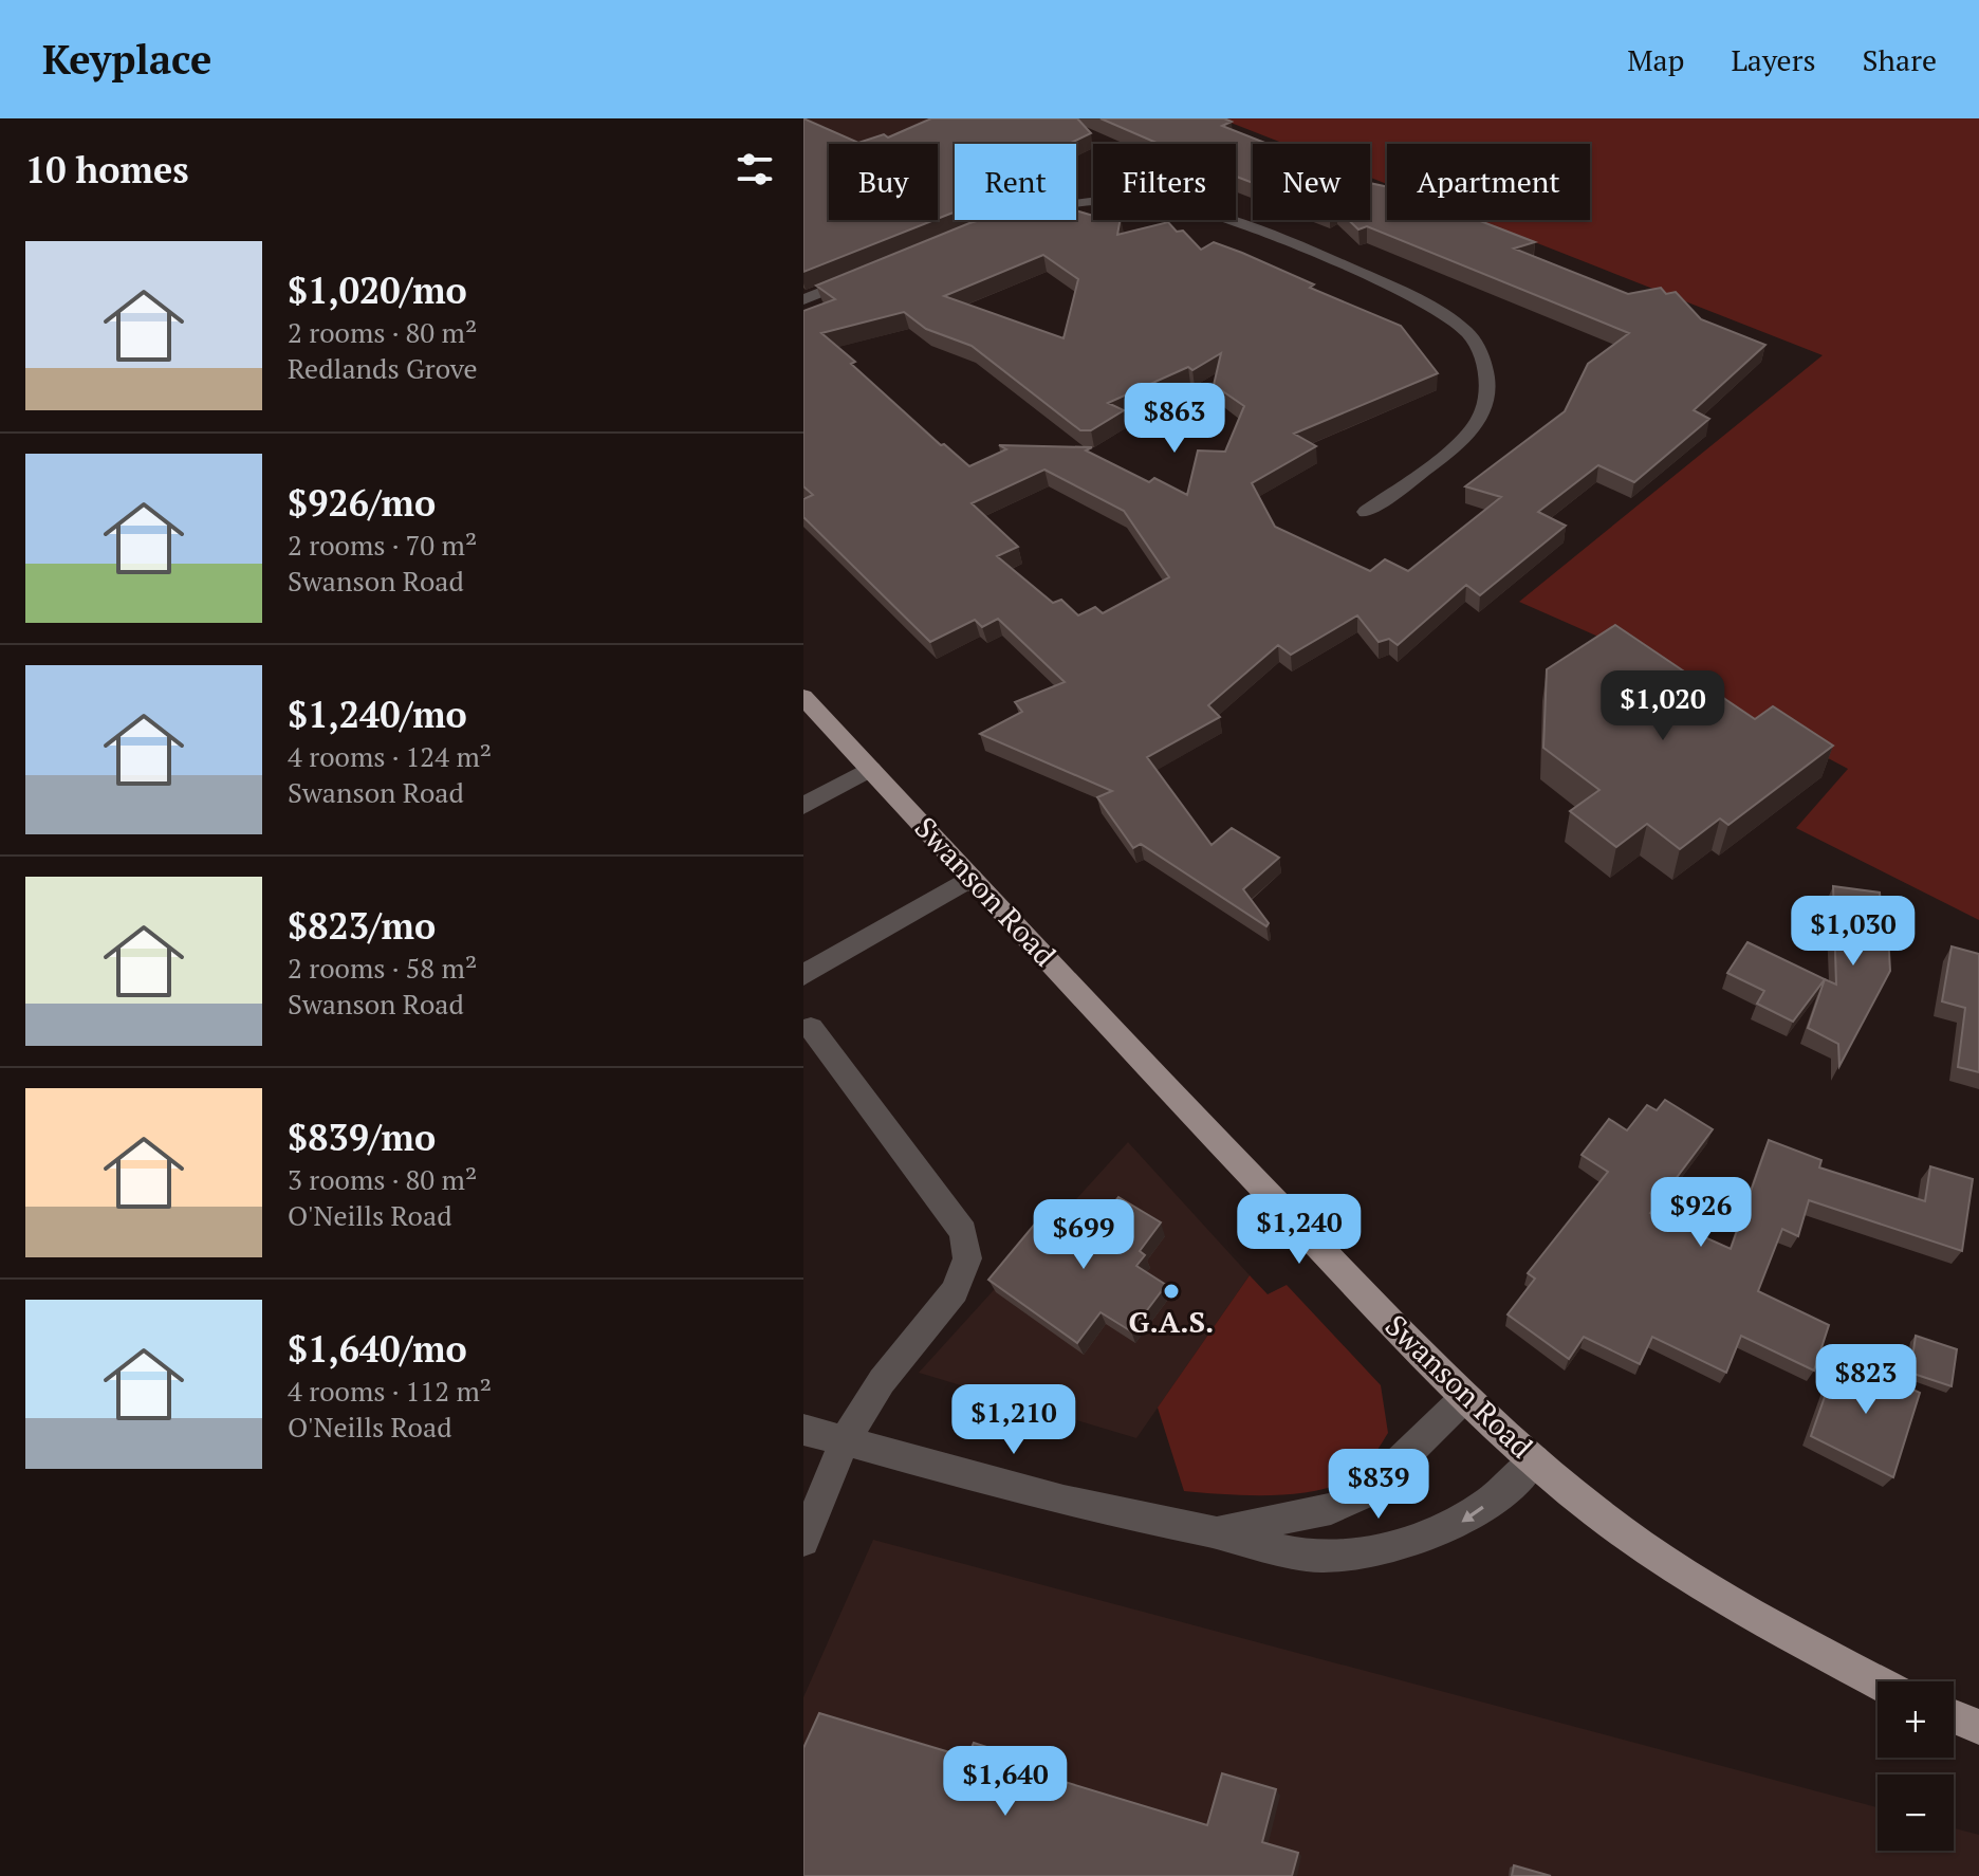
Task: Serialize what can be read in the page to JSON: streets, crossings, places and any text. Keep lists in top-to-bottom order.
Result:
{
  "streets": {
    "main road": ["Swanson Road"]
  },
  "places": ["G.A.S."],
  "page": {
    "header": "Keyplace",
    "nav": ["Map", "Layers", "Share"],
    "heading": "10 homes",
    "chip": [
      "Buy",
      "Rent",
      "Filters",
      "New",
      "Apartment"
    ],
    "list": [
      {
        "name": "$1,020/mo",
        "note": "2 rooms · 80 m² · Redlands Grove"
      },
      {
        "name": "$926/mo",
        "note": "2 rooms · 70 m² · Swanson Road"
      },
      {
        "name": "$1,240/mo",
        "note": "4 rooms · 124 m² · Swanson Road"
      },
      {
        "name": "$823/mo",
        "note": "2 rooms · 58 m² · Swanson Road"
      },
      {
        "name": "$839/mo",
        "note": "3 rooms · 80 m² · O'Neills Road"
      },
      {
        "name": "$1,640/mo",
        "note": "4 rooms · 112 m² · O'Neills Road"
      }
    ],
    "price": [
      "$863",
      "$1,020",
      "$1,030",
      "$926",
      "$1,240",
      "$699",
      "$823",
      "$1,210",
      "$839",
      "$1,640"
    ],
    "map_buttons": ["+", "−"]
  }
}
